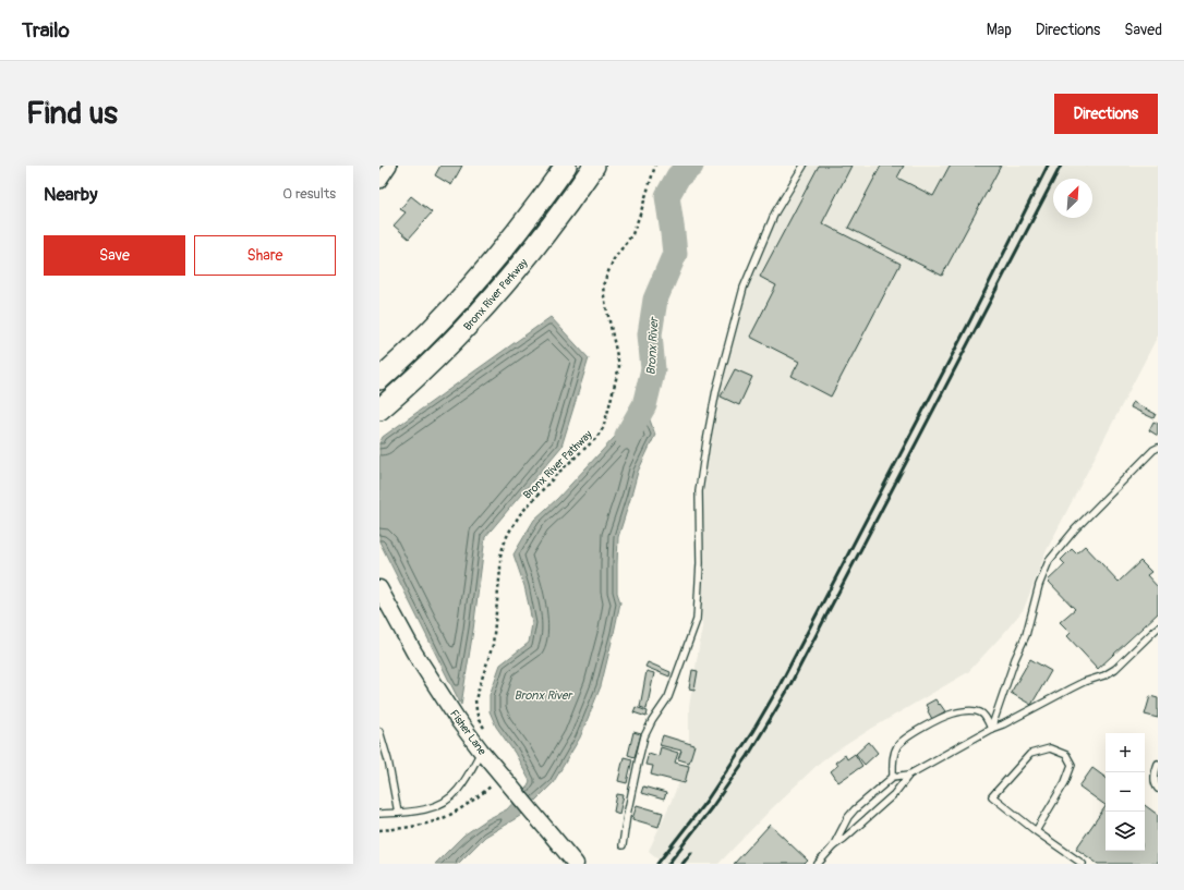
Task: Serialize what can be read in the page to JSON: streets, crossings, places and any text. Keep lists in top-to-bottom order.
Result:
{
  "streets": {
    "highway": ["Bronx River Parkway"],
    "street": ["Fisher Lane"],
    "path": ["Bronx River Pathway"]
  },
  "water": ["Bronx River"],
  "north": "top right",
  "page": {
    "header": "Trailo",
    "nav": ["Map", "Directions", "Saved"],
    "buttons": [
      "Directions",
      ["Save", "Share"]
    ],
    "title": "Find us",
    "heading": ["Nearby", "0 results"],
    "map_buttons": ["+", "−"]
  }
}
